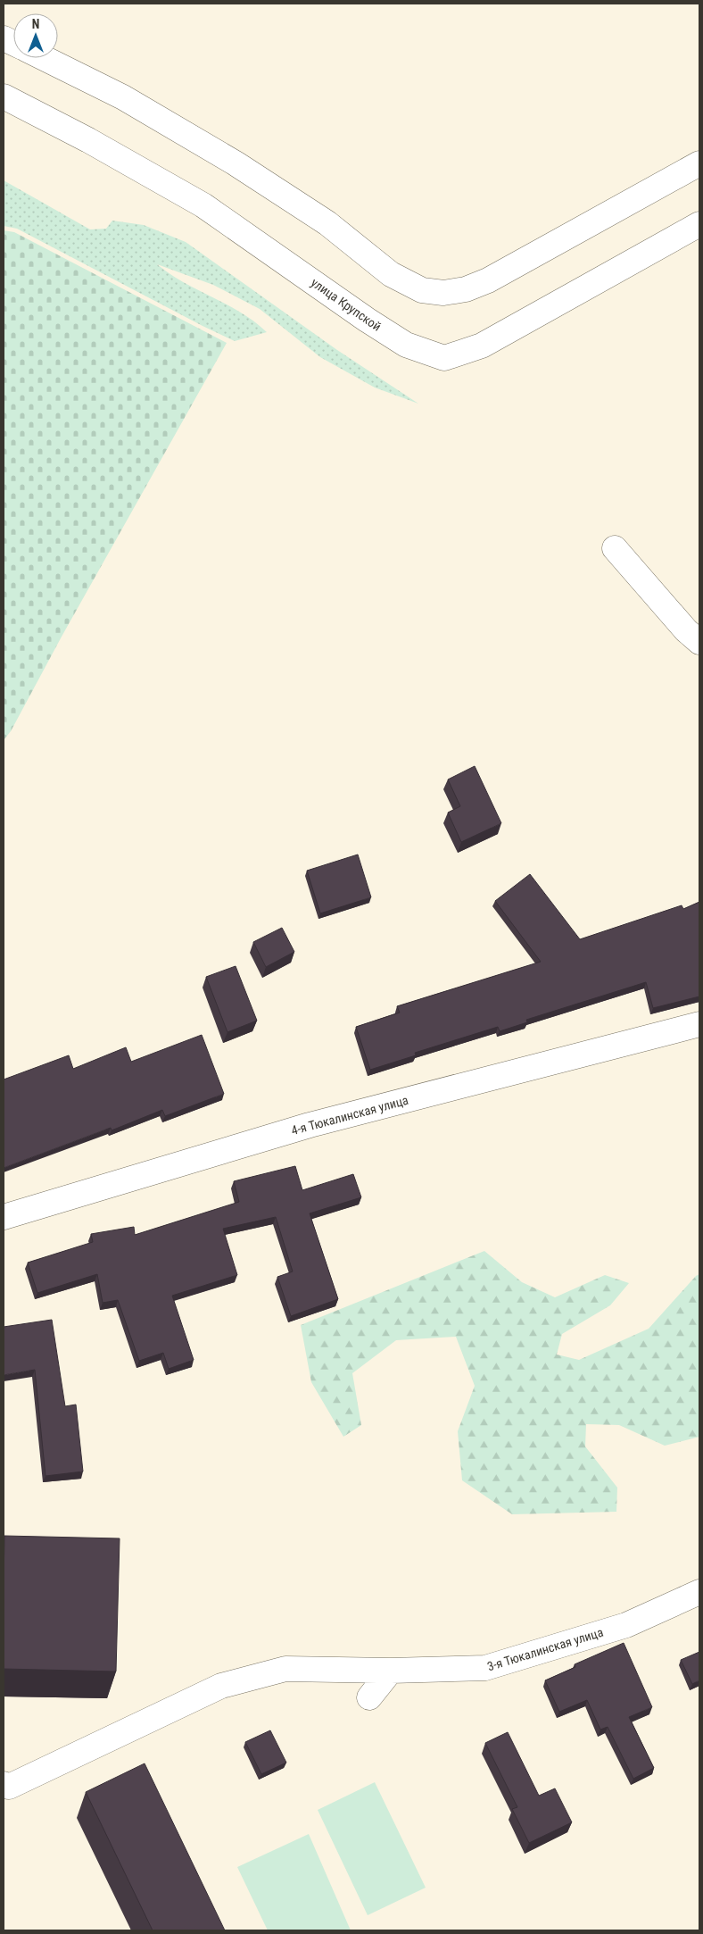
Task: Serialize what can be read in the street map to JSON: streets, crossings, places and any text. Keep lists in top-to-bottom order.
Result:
{
  "streets": {
    "street": ["улица Крупской", "4-я Тюкалинская улица", "3-я Тюкалинская улица"]
  },
  "north": "top"
}
